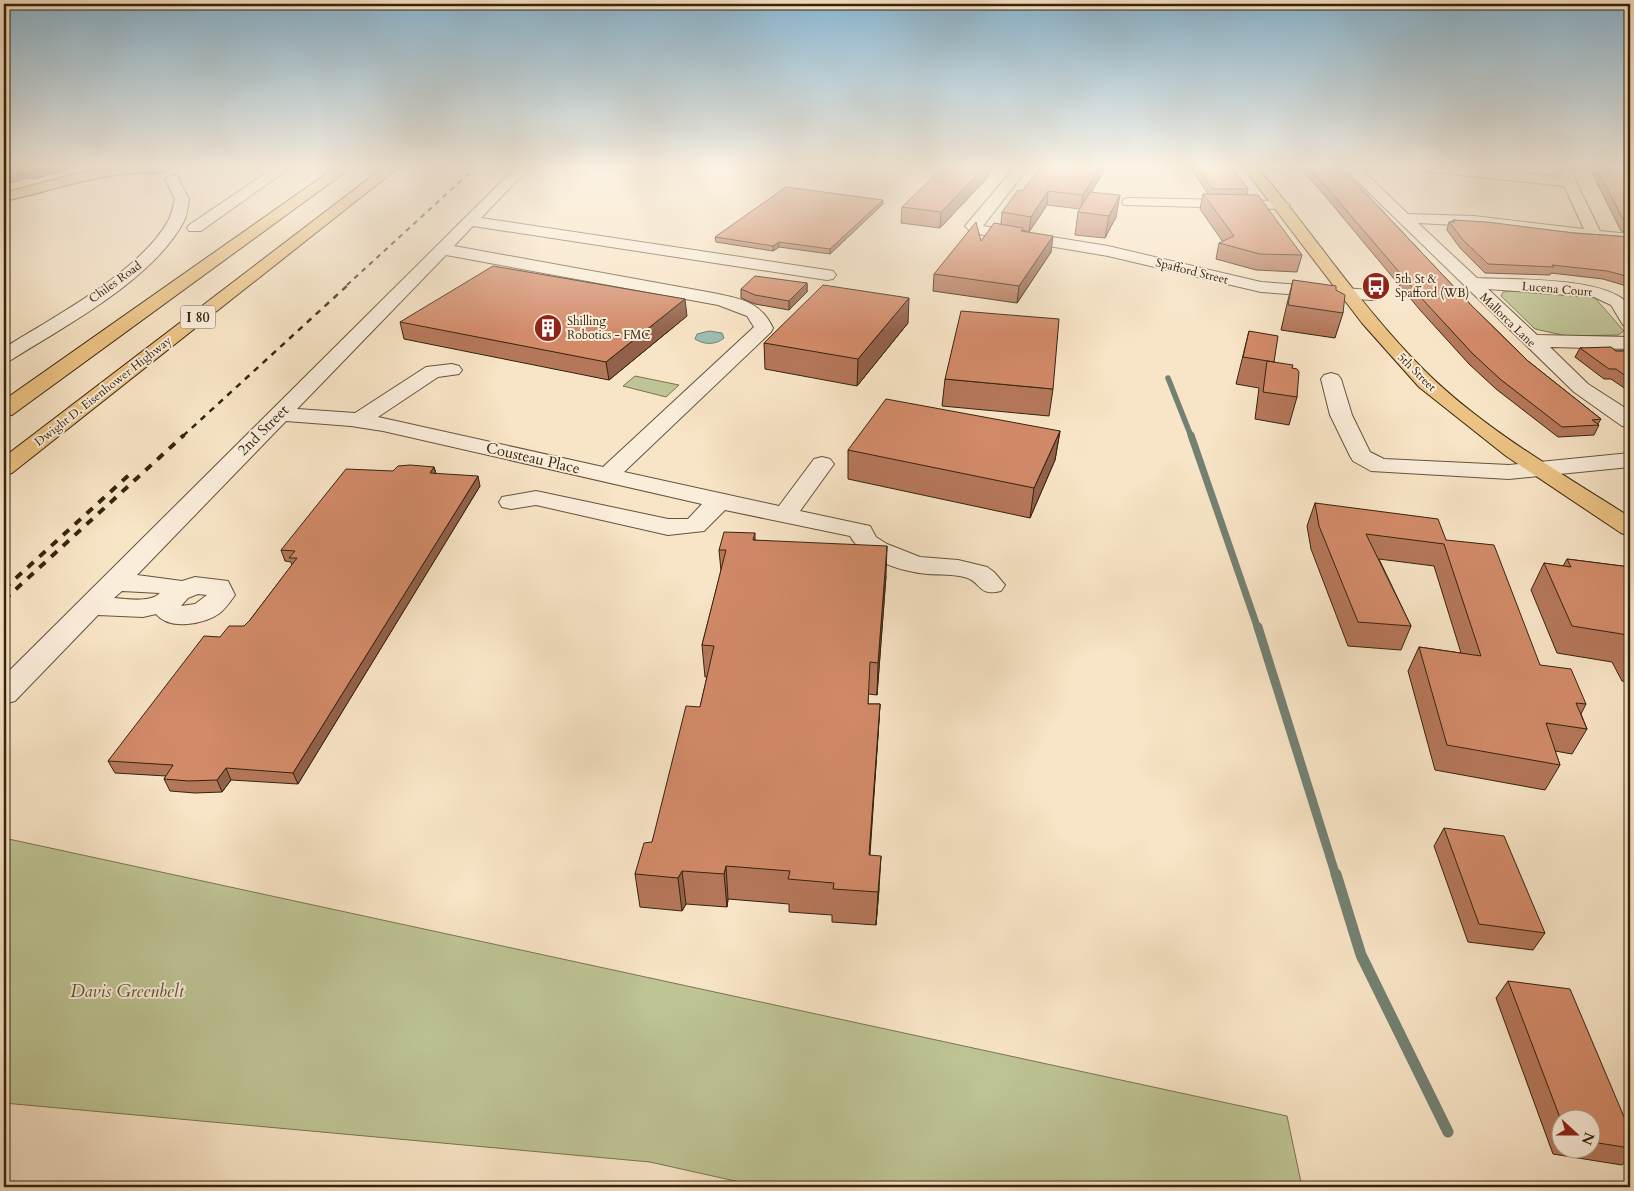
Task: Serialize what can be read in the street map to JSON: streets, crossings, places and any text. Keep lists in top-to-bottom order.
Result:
{
  "streets": {
    "main road": ["I 80", "5th Street", "Dwight D. Eisenhower Highway"],
    "street": [
      "Spafford Street",
      "Chiles Road",
      "Lucena Court",
      "Mallorca Lane",
      "2nd Street",
      "Cousteau Place"
    ]
  },
  "crossings": [
    ["Spafford Street", "5th Street"],
    ["Lucena Court", "Mallorca Lane"],
    ["2nd Street", "Cousteau Place"]
  ],
  "parks": ["Davis Greenbelt"],
  "places": {
    "bus stop": ["5th St & Spafford (WB)"],
    "building": ["Shilling Robotics - FMC"]
  },
  "north": "right"
}
